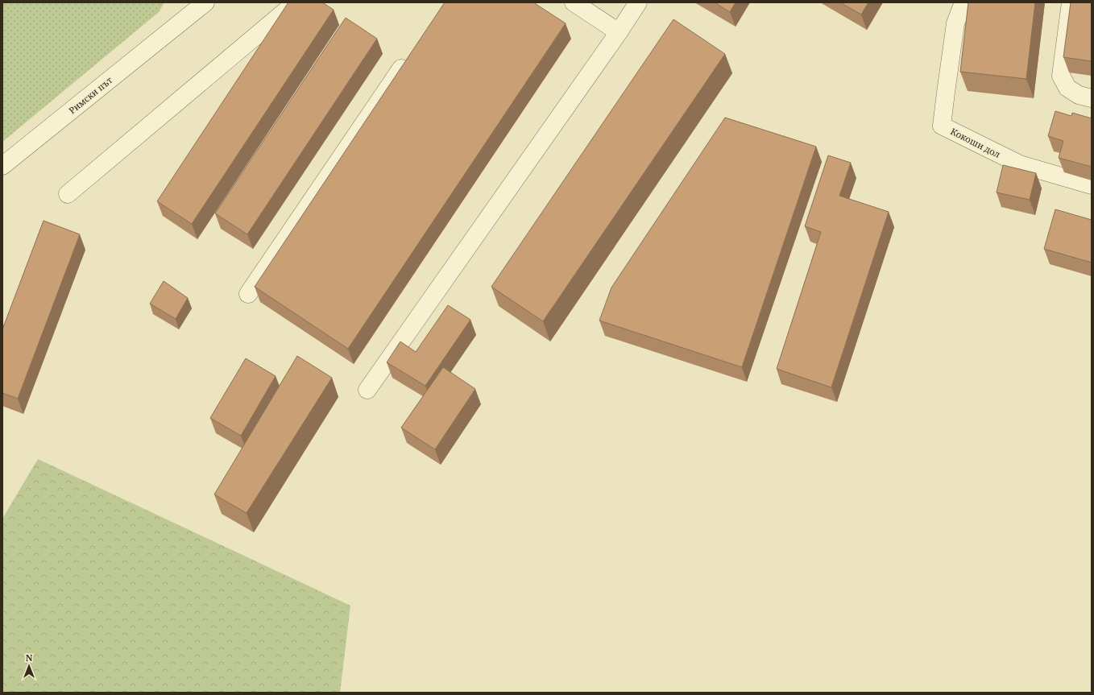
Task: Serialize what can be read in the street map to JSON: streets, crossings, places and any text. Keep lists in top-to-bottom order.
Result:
{
  "streets": {
    "street": ["Римски път", "Кокоши дол"]
  },
  "north": "top"
}
